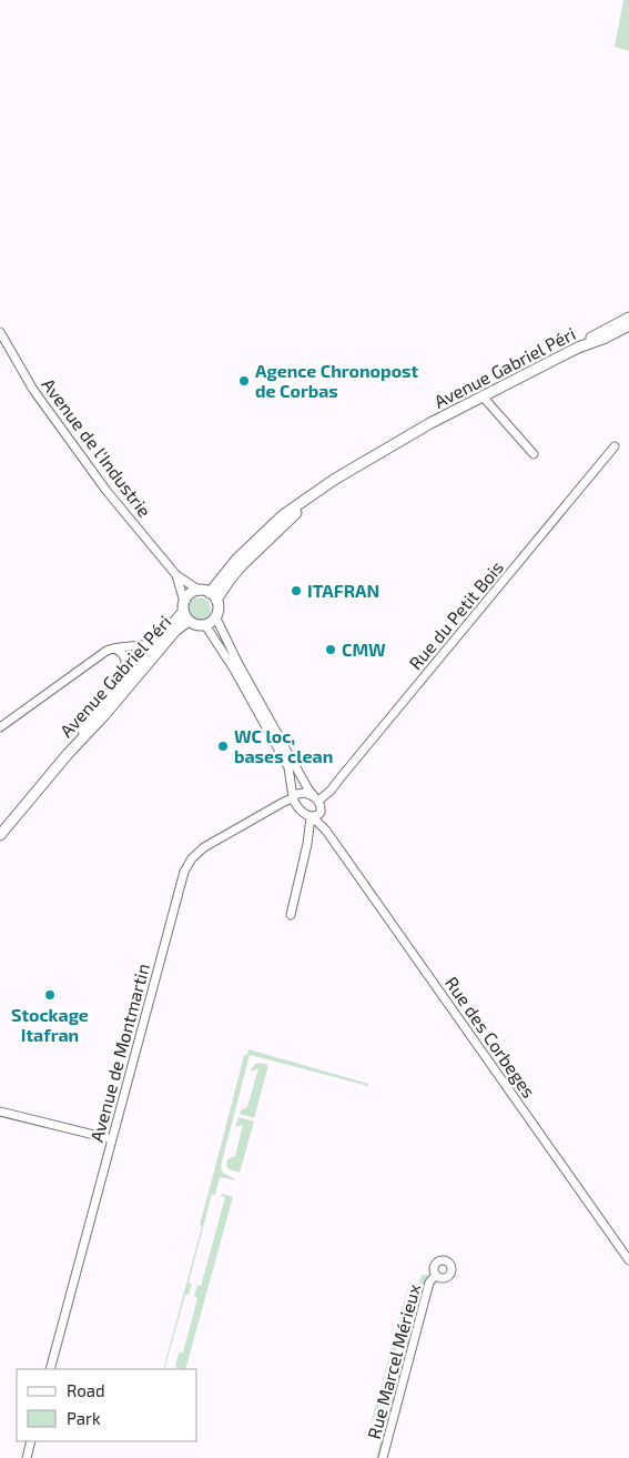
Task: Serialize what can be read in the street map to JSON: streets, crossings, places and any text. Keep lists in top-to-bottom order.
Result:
{
  "streets": {
    "main road": ["Avenue Gabriel Péri"],
    "street": [
      "Avenue de l'Industrie",
      "Rue du Petit Bois",
      "Rue des Corbeges",
      "Avenue de Montmartin",
      "Rue Marcel Mérieux"
    ]
  },
  "crossings": [
    ["Avenue Gabriel Péri", "Avenue de l'Industrie"],
    ["Rue du Petit Bois", "Rue des Corbeges"],
    ["Rue des Corbeges", "Avenue de Montmartin"]
  ],
  "places": [
    "Agence Chronopost de Corbas",
    "ITAFRAN",
    "CMW",
    "WC loc, bases clean",
    "Stockage Itafran"
  ],
  "legend": ["Road", "Park"]
}
